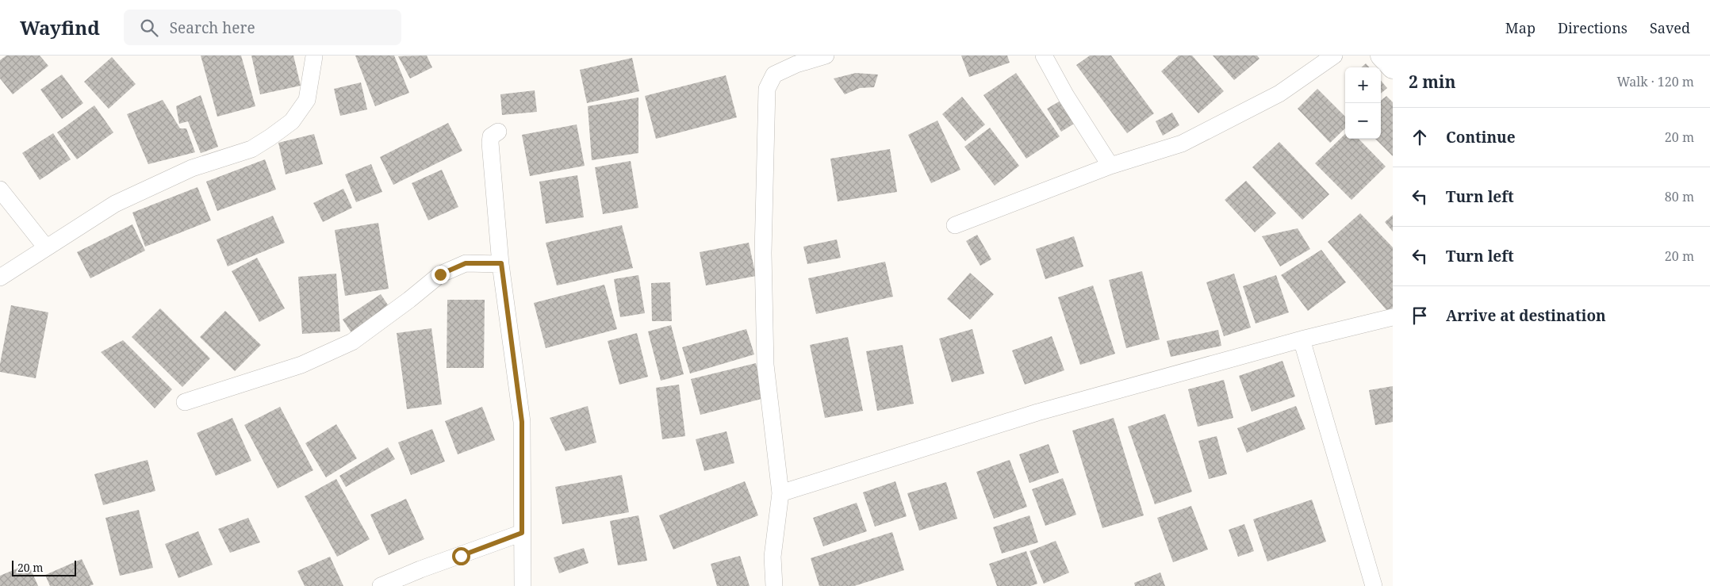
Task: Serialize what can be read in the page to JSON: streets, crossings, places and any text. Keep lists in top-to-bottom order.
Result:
{
  "scale_bar": "20 m",
  "page": {
    "header": "Wayfind",
    "search": "Search here",
    "nav": ["Map", "Directions", "Saved"],
    "heading": ["2 min", "Walk · 120 m"],
    "map_buttons": ["+", "−"],
    "list": [
      ["Continue", "20 m"],
      ["Turn left", "80 m"],
      ["Turn left", "20 m"],
      "Arrive at destination"
    ],
    "scale": "20 m"
  }
}
